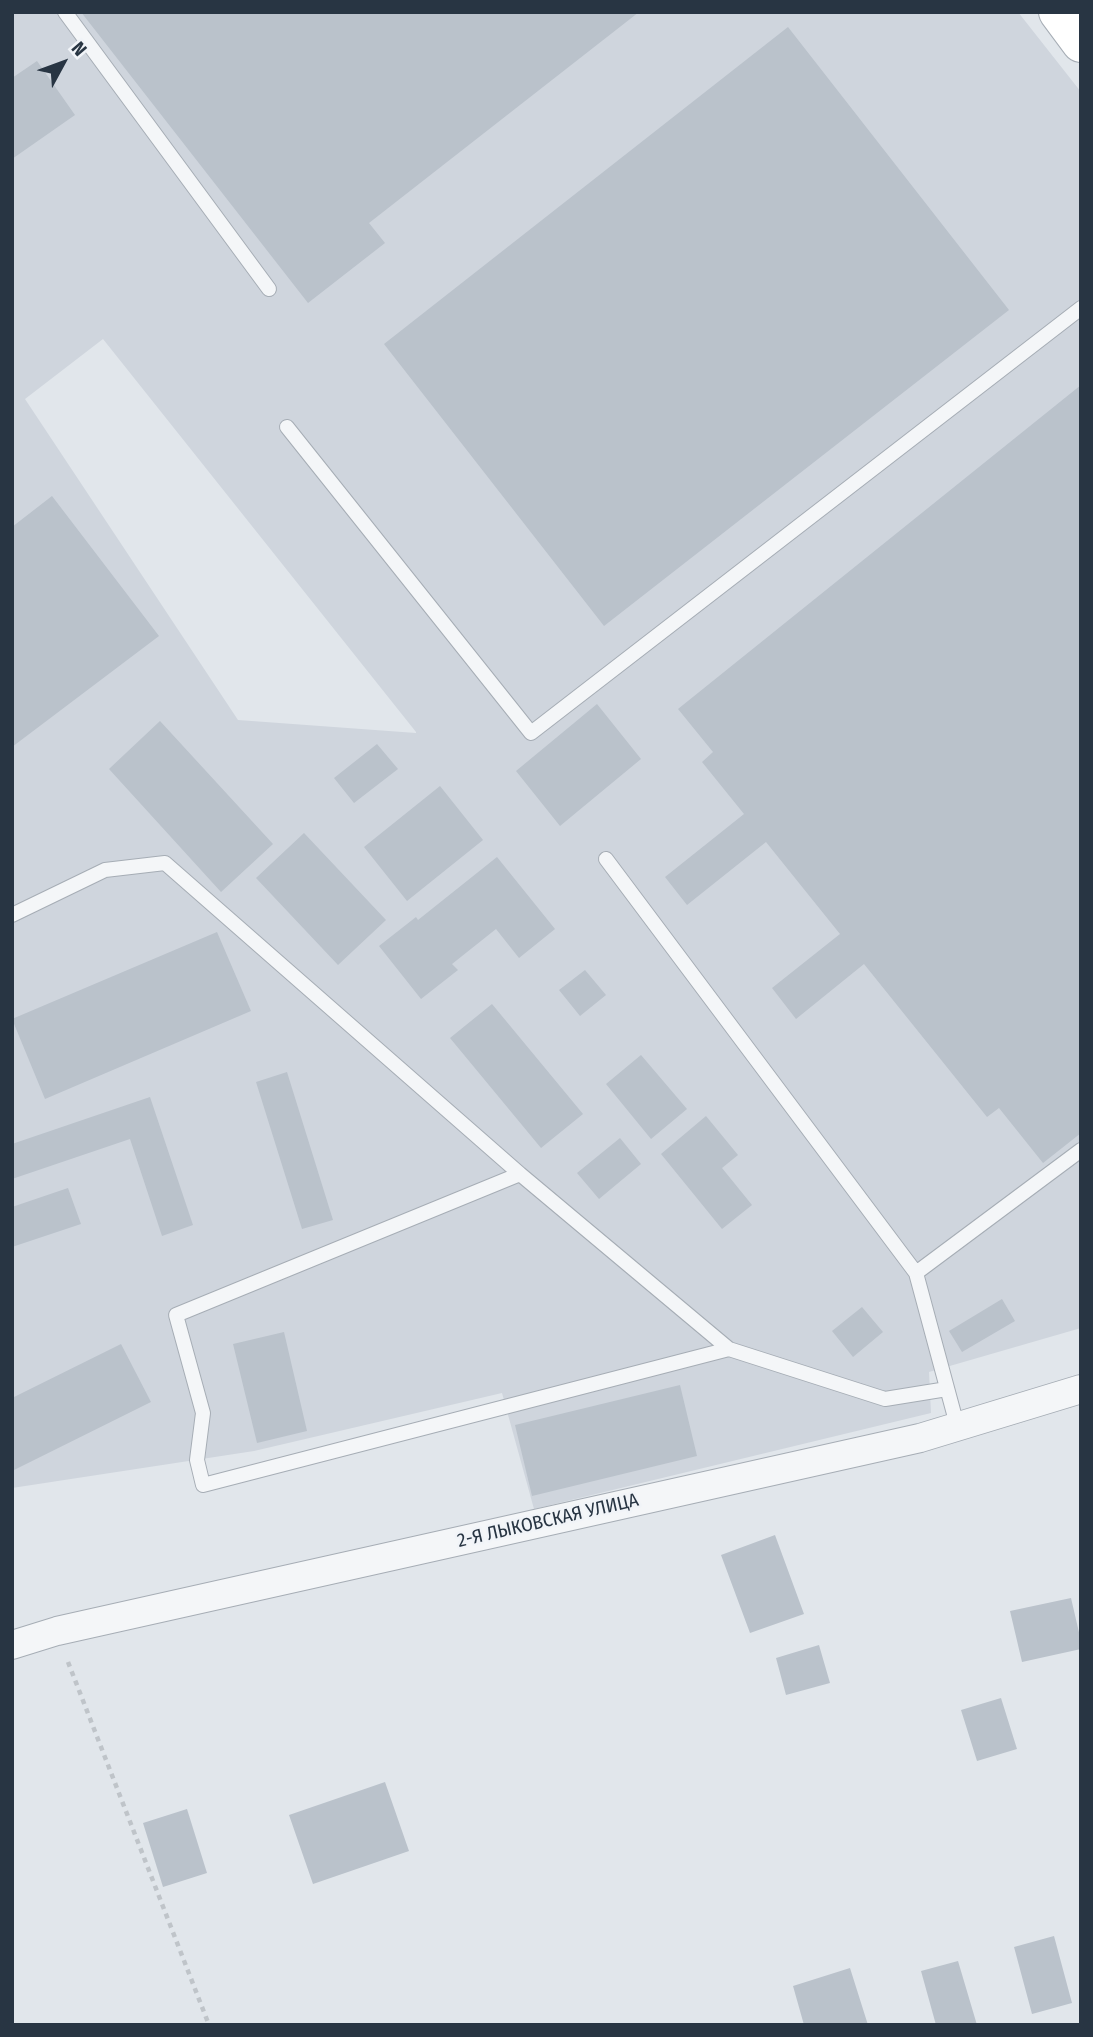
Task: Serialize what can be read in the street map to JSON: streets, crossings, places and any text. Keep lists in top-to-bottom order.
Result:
{
  "streets": {
    "street": ["2-Я ЛЫКОВСКАЯ УЛИЦА"]
  },
  "north": "top right"
}
